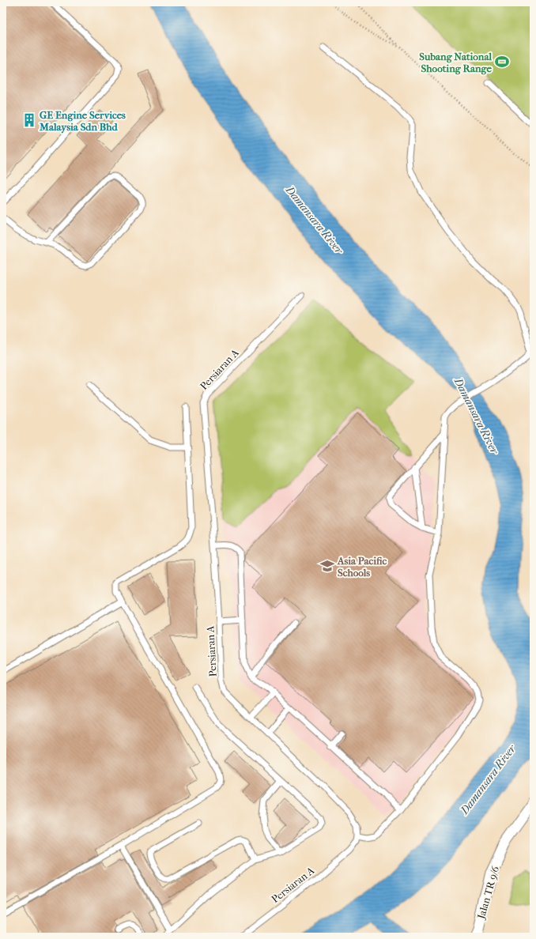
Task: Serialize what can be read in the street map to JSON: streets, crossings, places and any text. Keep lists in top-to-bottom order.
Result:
{
  "streets": {
    "street": ["Jalan TR 9/6"],
    "lane": ["Persiaran A"]
  },
  "water": ["Damansara River"],
  "places": {
    "sports": ["Subang National Shooting Range"],
    "building": ["GE Engine Services Malaysia Sdn Bhd"],
    "school or university": ["Asia Pacific Schools"]
  }
}
